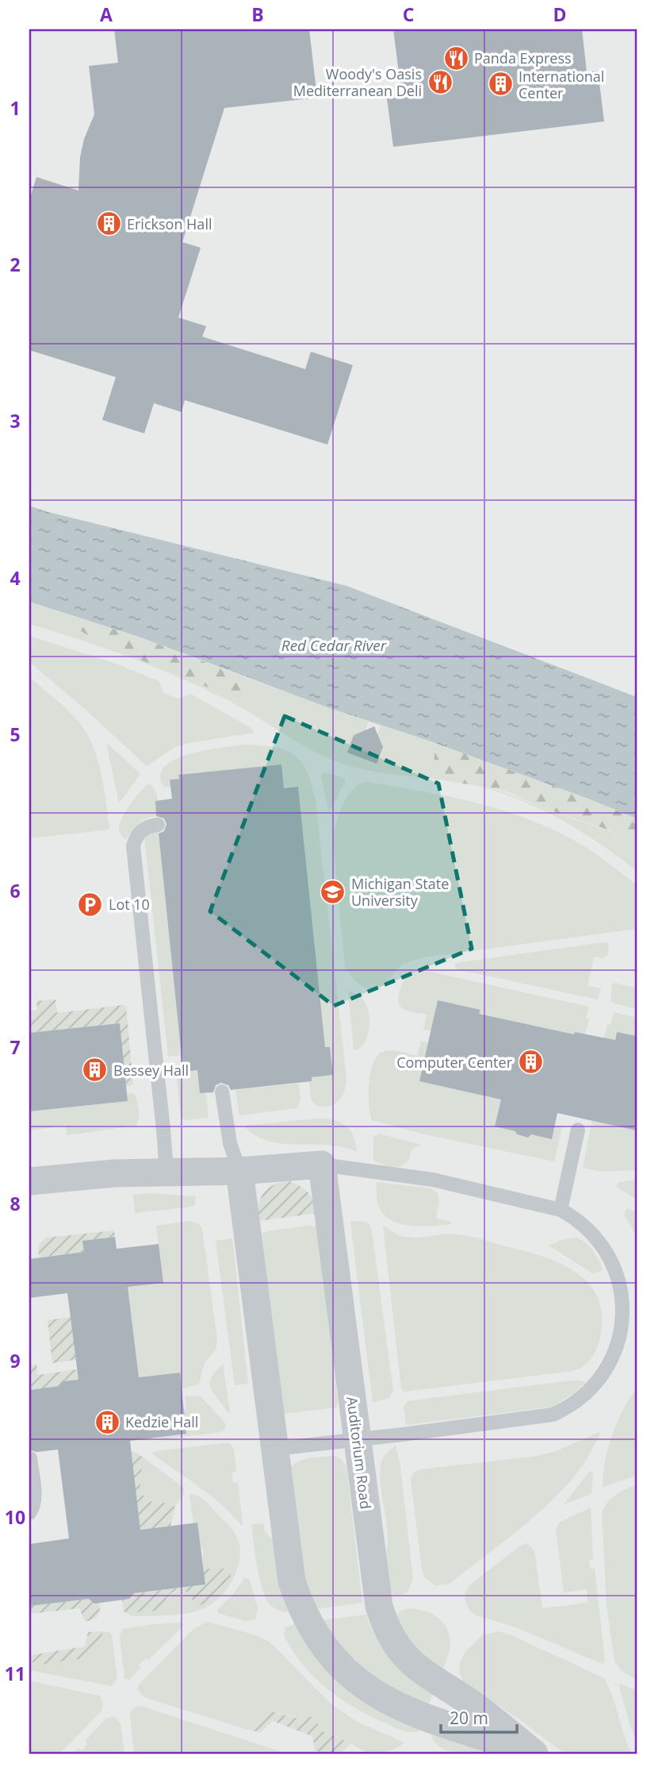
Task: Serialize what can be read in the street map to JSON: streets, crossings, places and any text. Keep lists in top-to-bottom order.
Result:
{
  "streets": {
    "street": ["Auditorium Road"]
  },
  "water": ["Red Cedar River"],
  "places": {
    "restaurant": ["Panda Express", "Woody's Oasis Mediterranean Deli"],
    "building": [
      "International Center",
      "Erickson Hall",
      "Computer Center",
      "Bessey Hall",
      "Kedzie Hall"
    ],
    "school or university": ["Michigan State University"],
    "parking": ["Lot 10"]
  },
  "scale_bar": "20 m",
  "grid": {
    "columns": [
      "A",
      "B",
      "C",
      "D"
    ],
    "rows": [
      "1",
      "2",
      "3",
      "4",
      "5",
      "6",
      "7",
      "8",
      "9",
      "10",
      "11"
    ]
  }
}
